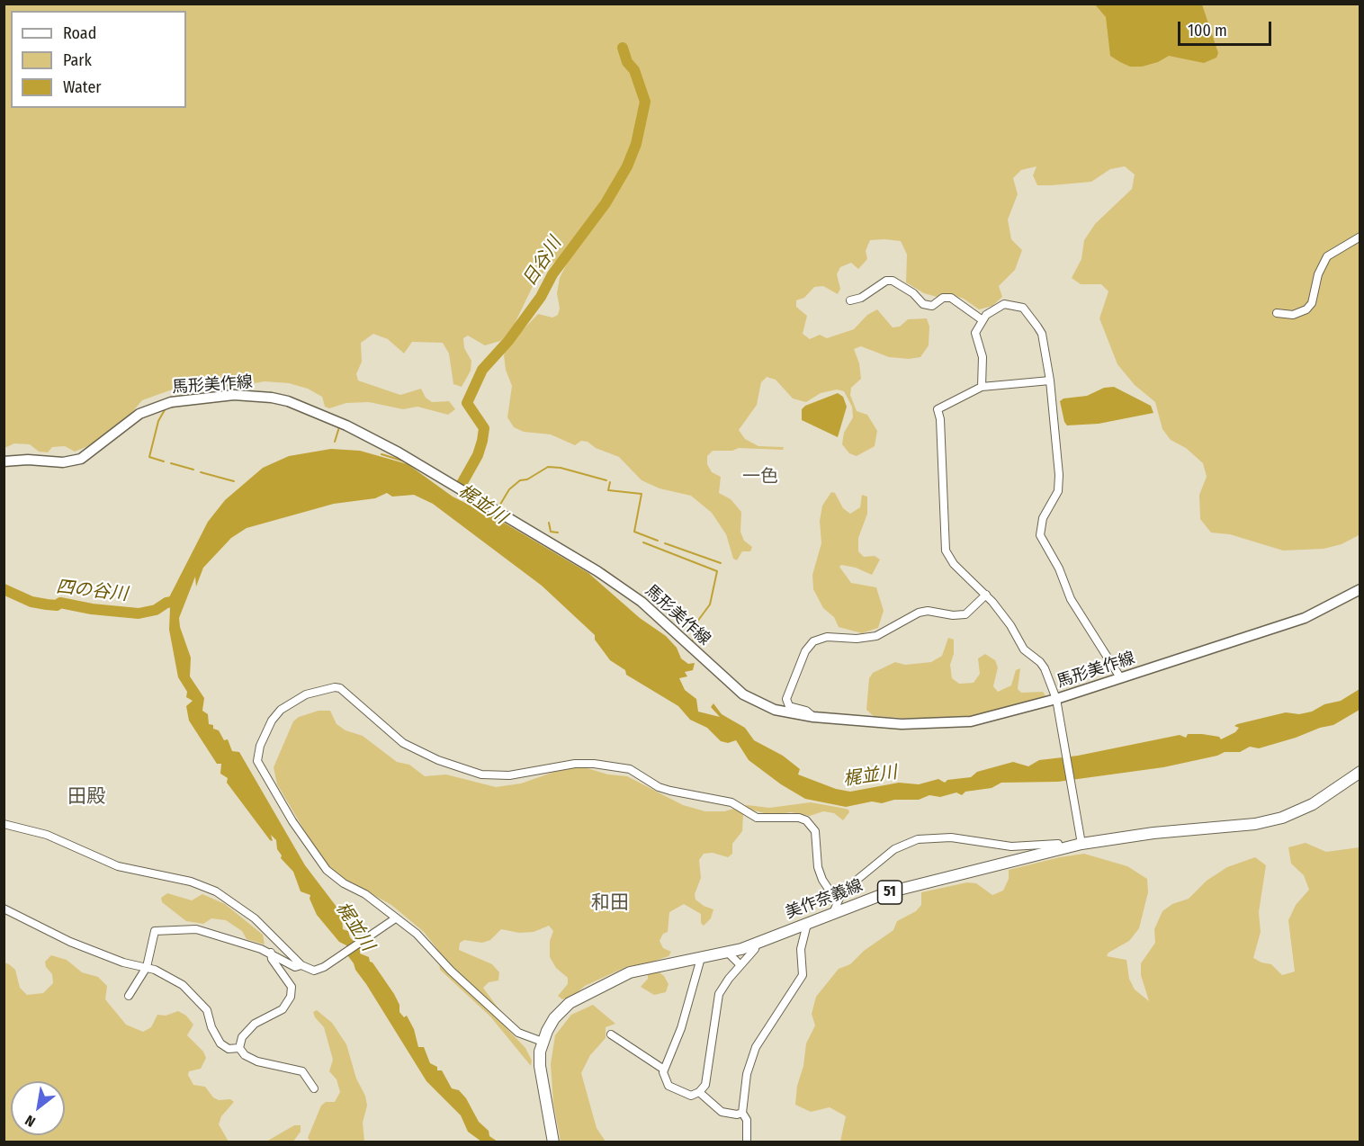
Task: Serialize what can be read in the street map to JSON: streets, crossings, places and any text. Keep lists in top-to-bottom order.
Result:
{
  "streets": {
    "main road": ["馬形美作線", "51", "美作奈義線"]
  },
  "districts": ["一色", "田殿", "和田"],
  "water": ["日谷川", "梶並川", "四の谷川"],
  "legend": ["Road", "Park", "Water"],
  "scale_bar": "100 m",
  "north": "bottom left"
}
